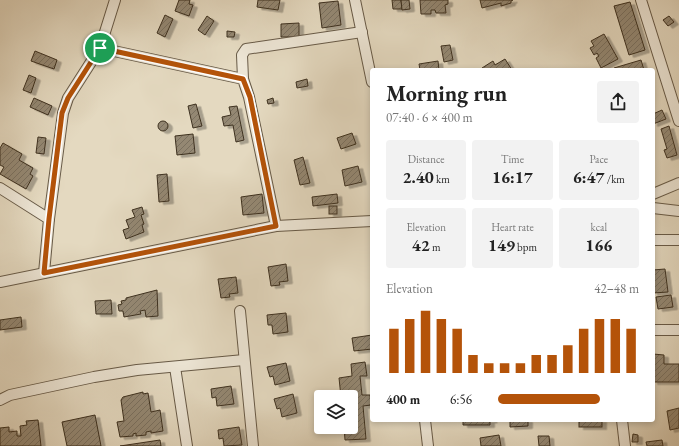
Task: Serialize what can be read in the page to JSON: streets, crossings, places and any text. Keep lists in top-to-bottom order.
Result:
{
  "page": {
    "heading": ["Morning run", "07:40 · 6 × 400 m"],
    "stats": [
      ["Distance", "2.40 km"],
      ["Time", "16:17"],
      ["Pace", "6:47 /km"],
      ["Elevation", "42 m"],
      ["Heart rate", "149 bpm"],
      ["kcal", "166"]
    ],
    "chart": ["Elevation", "42–48 m"],
    "list": [
      {
        "name": "400 m",
        "note": "6:56"
      }
    ]
  }
}
